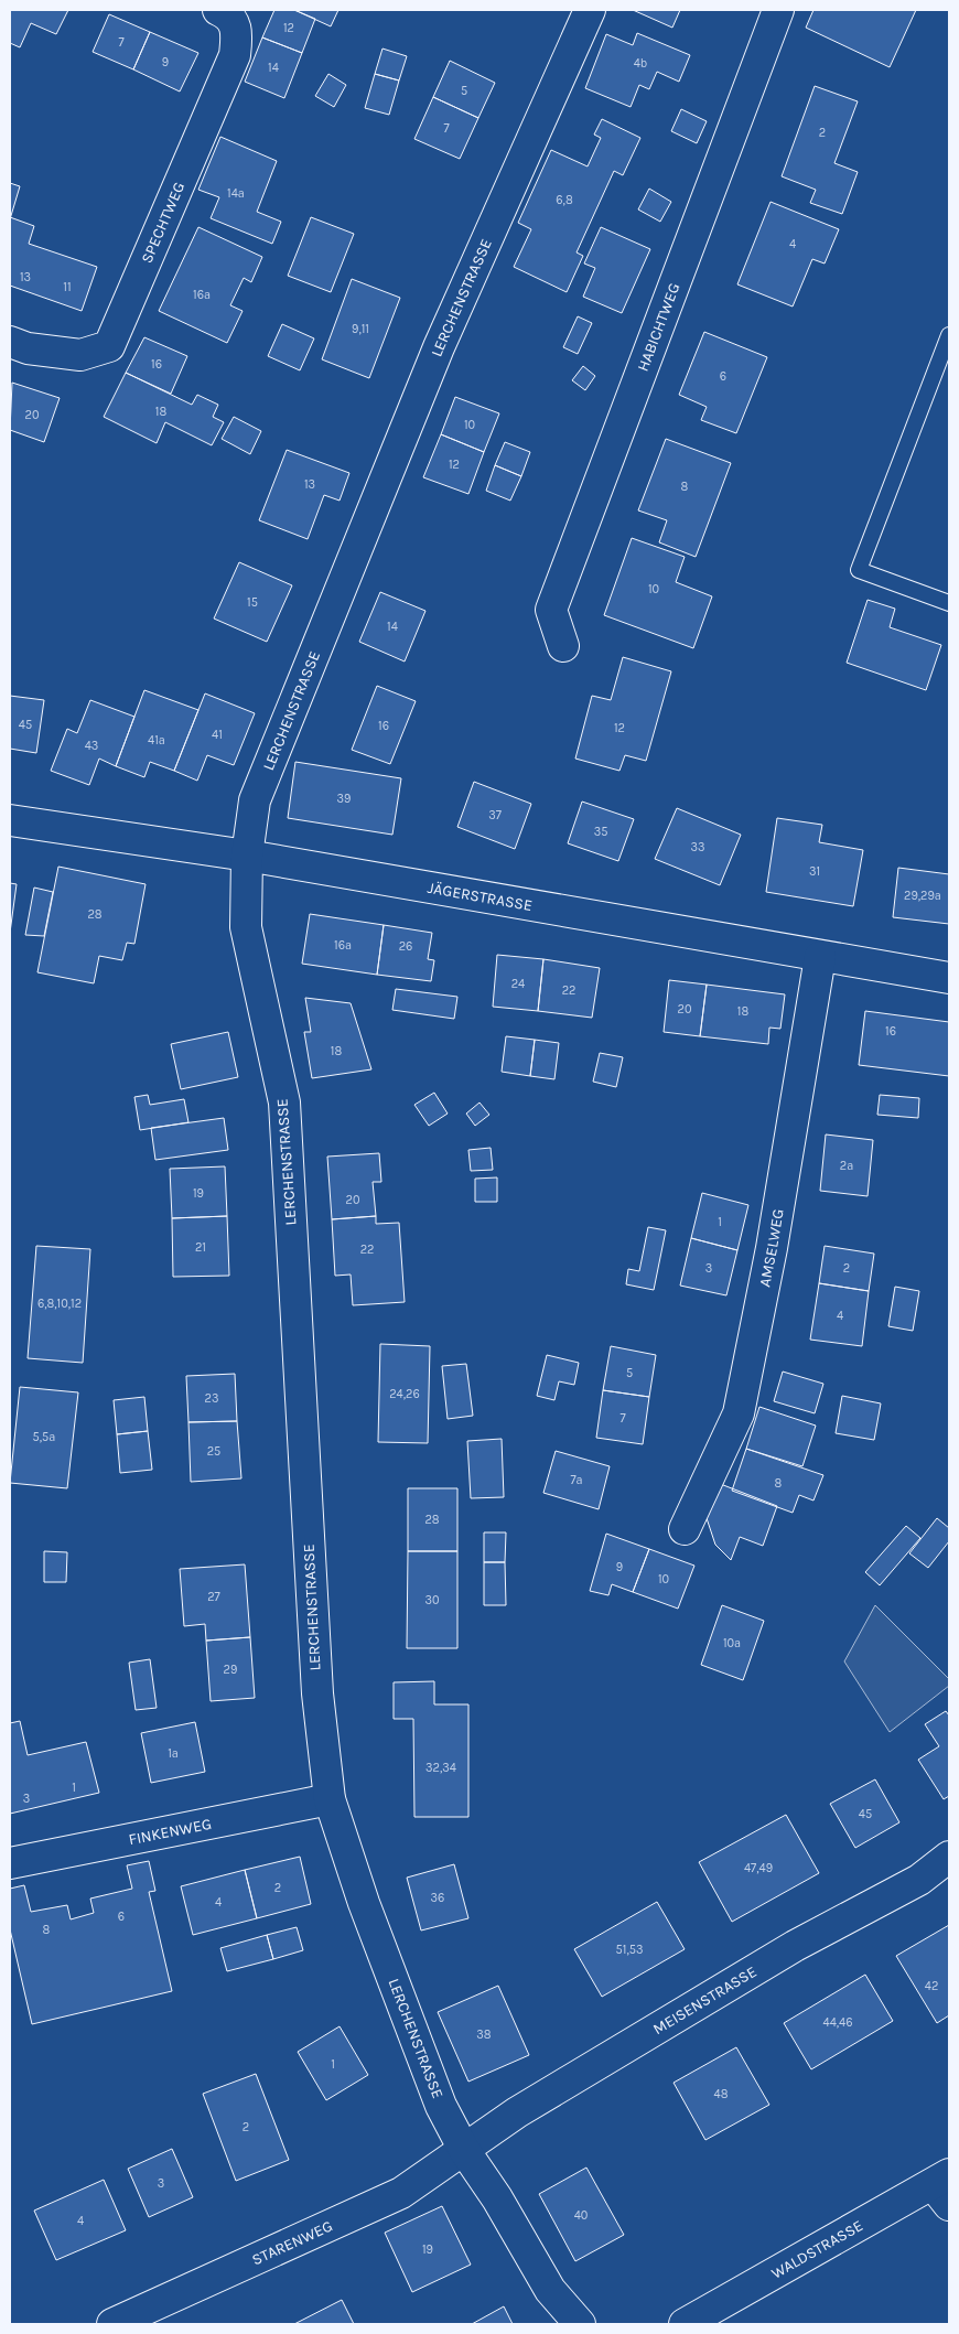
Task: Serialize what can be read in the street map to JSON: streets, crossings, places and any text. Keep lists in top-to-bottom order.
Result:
{
  "streets": {
    "street": [
      "SPECHTWEG",
      "LERCHENSTRASSE",
      "HABICHTWEG",
      "JÄGERSTRASSE",
      "AMSELWEG",
      "FINKENWEG",
      "MEISENSTRASSE",
      "STARENWEG",
      "WALDSTRASSE"
    ]
  },
  "crossings": [
    ["LERCHENSTRASSE", "JÄGERSTRASSE"],
    ["LERCHENSTRASSE", "FINKENWEG"],
    ["LERCHENSTRASSE", "MEISENSTRASSE"],
    ["LERCHENSTRASSE", "STARENWEG"],
    ["JÄGERSTRASSE", "AMSELWEG"],
    ["MEISENSTRASSE", "STARENWEG"]
  ],
  "house_numbers": [
    "12",
    "7",
    "9",
    "4b",
    "14",
    "5",
    "7",
    "2",
    "14a",
    "6,8",
    "4",
    "13",
    "11",
    "16a",
    "9,11",
    "16",
    "6",
    "18",
    "20",
    "10",
    "12",
    "13",
    "8",
    "10",
    "15",
    "14",
    "45",
    "16",
    "12",
    "41",
    "41a",
    "43",
    "39",
    "37",
    "35",
    "33",
    "31",
    "29,29a",
    "28",
    "16a",
    "26",
    "24",
    "22",
    "20",
    "18",
    "16",
    "18",
    "2a",
    "19",
    "20",
    "1",
    "21",
    "22",
    "3",
    "2",
    "6,8,10,12",
    "4",
    "5",
    "24,26",
    "23",
    "7",
    "5,5a",
    "25",
    "7a",
    "8",
    "28",
    "9",
    "10",
    "27",
    "30",
    "10a",
    "29",
    "1a",
    "32,34",
    "1",
    "3",
    "45",
    "47,49",
    "2",
    "36",
    "4",
    "6",
    "8",
    "51,53",
    "42",
    "44,46",
    "38",
    "1",
    "48",
    "2",
    "3",
    "40",
    "4",
    "19"
  ]
}
